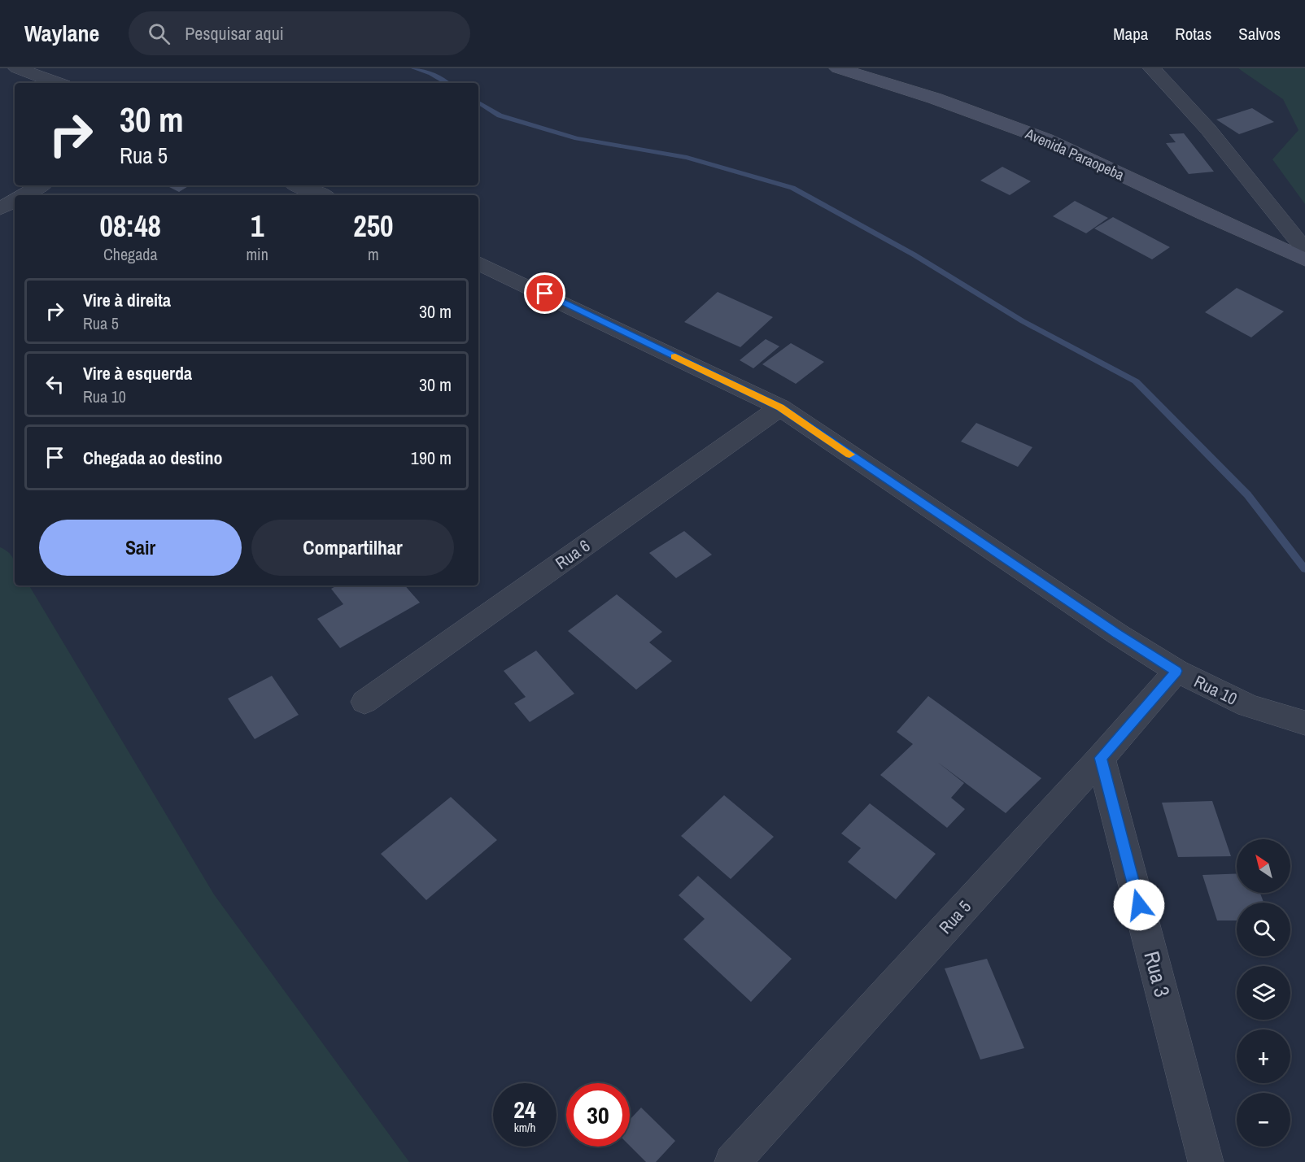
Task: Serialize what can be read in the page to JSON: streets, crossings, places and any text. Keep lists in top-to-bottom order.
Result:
{
  "streets": {
    "main road": ["Avenida Paraopeba"],
    "street": [
      "Rua 6",
      "Rua 10",
      "Rua 5",
      "Rua 3"
    ]
  },
  "crossings": [
    ["Rua 6", "Rua 10"],
    ["Rua 10", "Rua 5"],
    ["Rua 5", "Rua 3"]
  ],
  "north": "top left",
  "page": {
    "header": "Waylane",
    "search": "Pesquisar aqui",
    "nav": ["Mapa", "Rotas", "Salvos"],
    "turn": ["30 m", "Rua 5"],
    "eta": [
      "08:48",
      "Chegada",
      "1",
      "min",
      "250",
      "m"
    ],
    "list": [
      {
        "name": "Vire à direita",
        "note": "Rua 5",
        "value": "30 m"
      },
      {
        "name": "Vire à esquerda",
        "note": "Rua 10",
        "value": "30 m"
      },
      {
        "name": "Chegada ao destino",
        "value": "190 m"
      }
    ],
    "buttons": ["Sair", "Compartilhar"],
    "map_buttons": ["+", "−"],
    "speed": "24 km/h",
    "limit": "30"
  }
}
